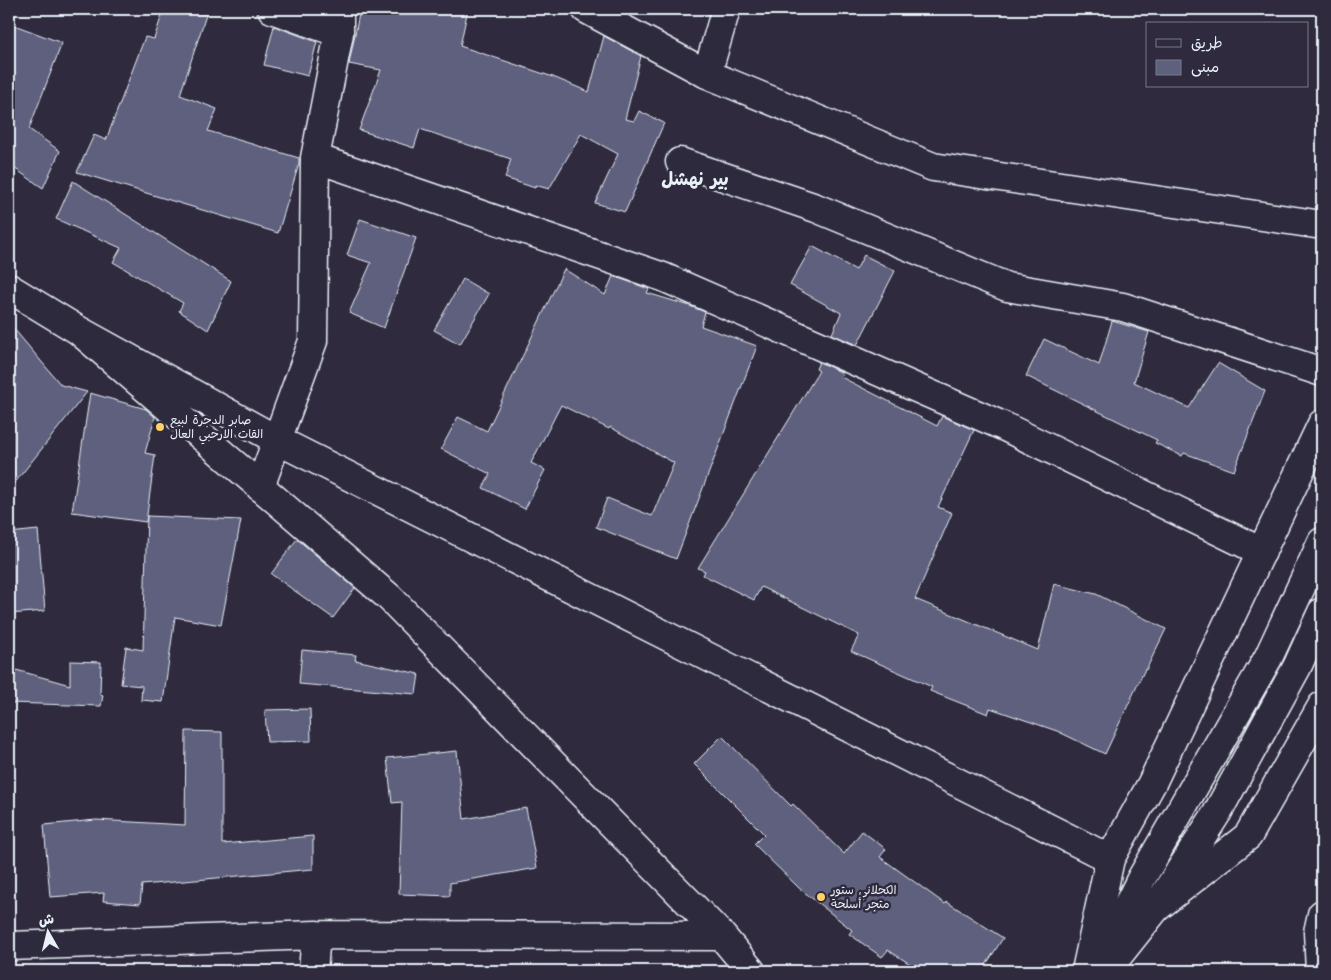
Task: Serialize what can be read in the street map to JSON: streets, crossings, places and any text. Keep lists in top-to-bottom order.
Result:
{
  "districts": ["بير نهشل"],
  "places": ["صابر الدجرة لبيع القات الارحبي العال", "الكحلاني ستور متجر أسلحة"],
  "legend": ["طريق", "مبنى"],
  "north": "top"
}
